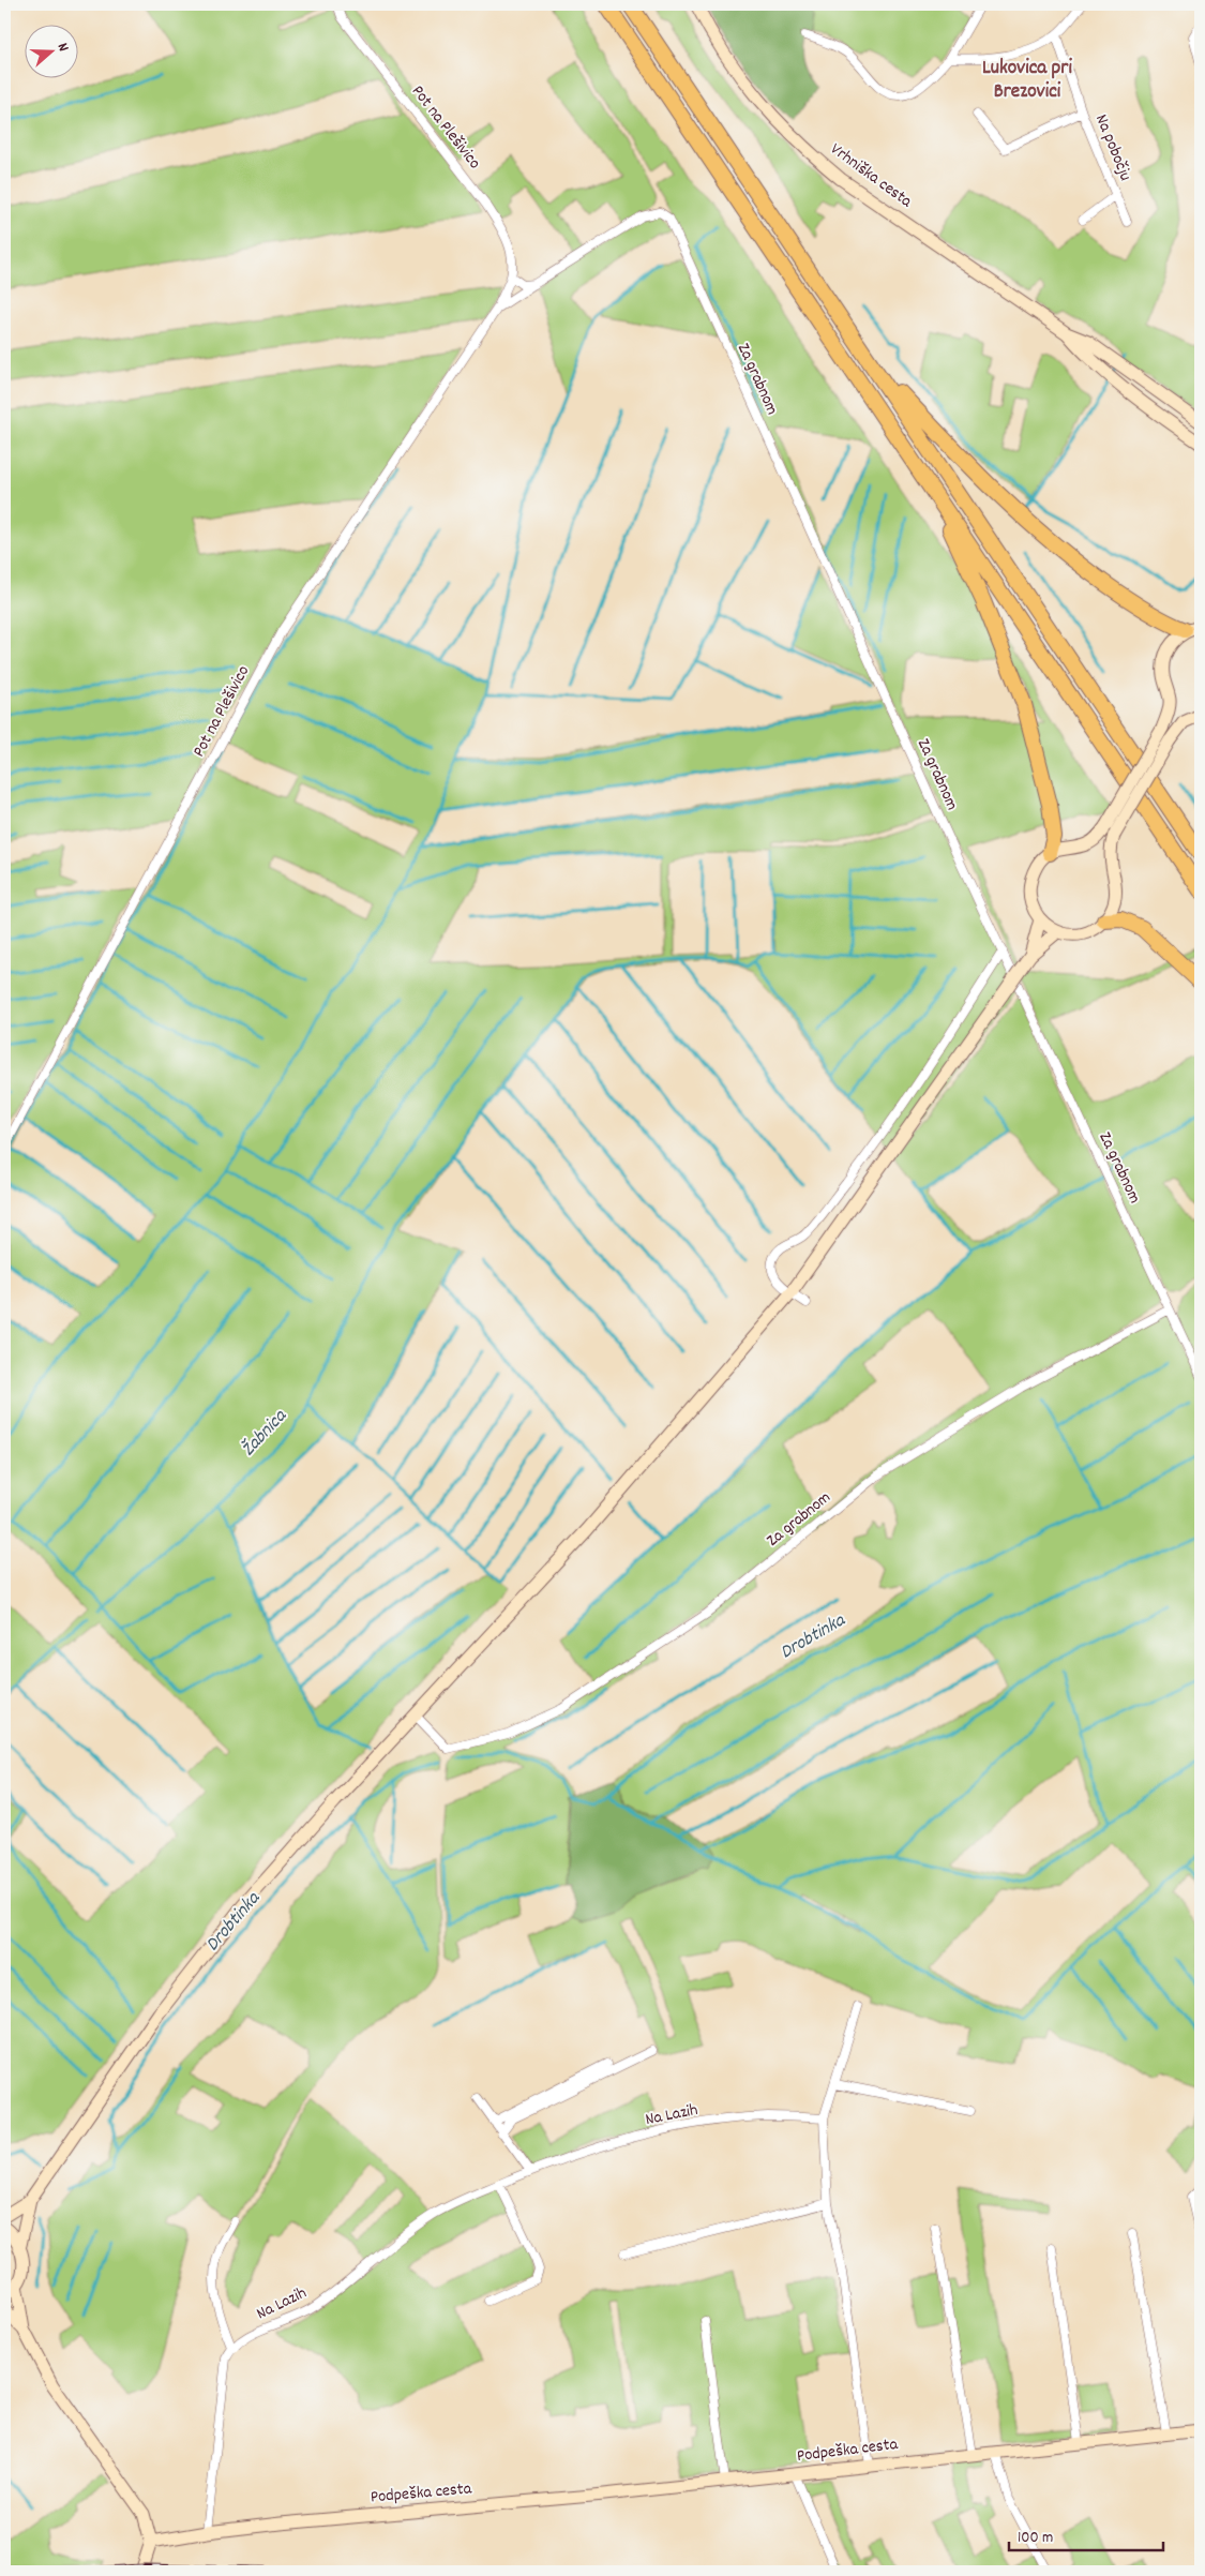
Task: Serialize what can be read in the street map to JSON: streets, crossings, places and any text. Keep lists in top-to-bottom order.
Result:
{
  "streets": {
    "main road": ["Vrhniška cesta", "Podpeška cesta"],
    "street": [
      "Pot na Plešivico",
      "Na pobočju",
      "Za grabnom",
      "Na Lazih"
    ]
  },
  "crossings": [
    ["Pot na Plešivico", "Za grabnom"]
  ],
  "districts": ["Lukovica pri Brezovici"],
  "water": ["Žabnica", "Drobtinka"],
  "scale_bar": "100 m",
  "north": "right"
}
